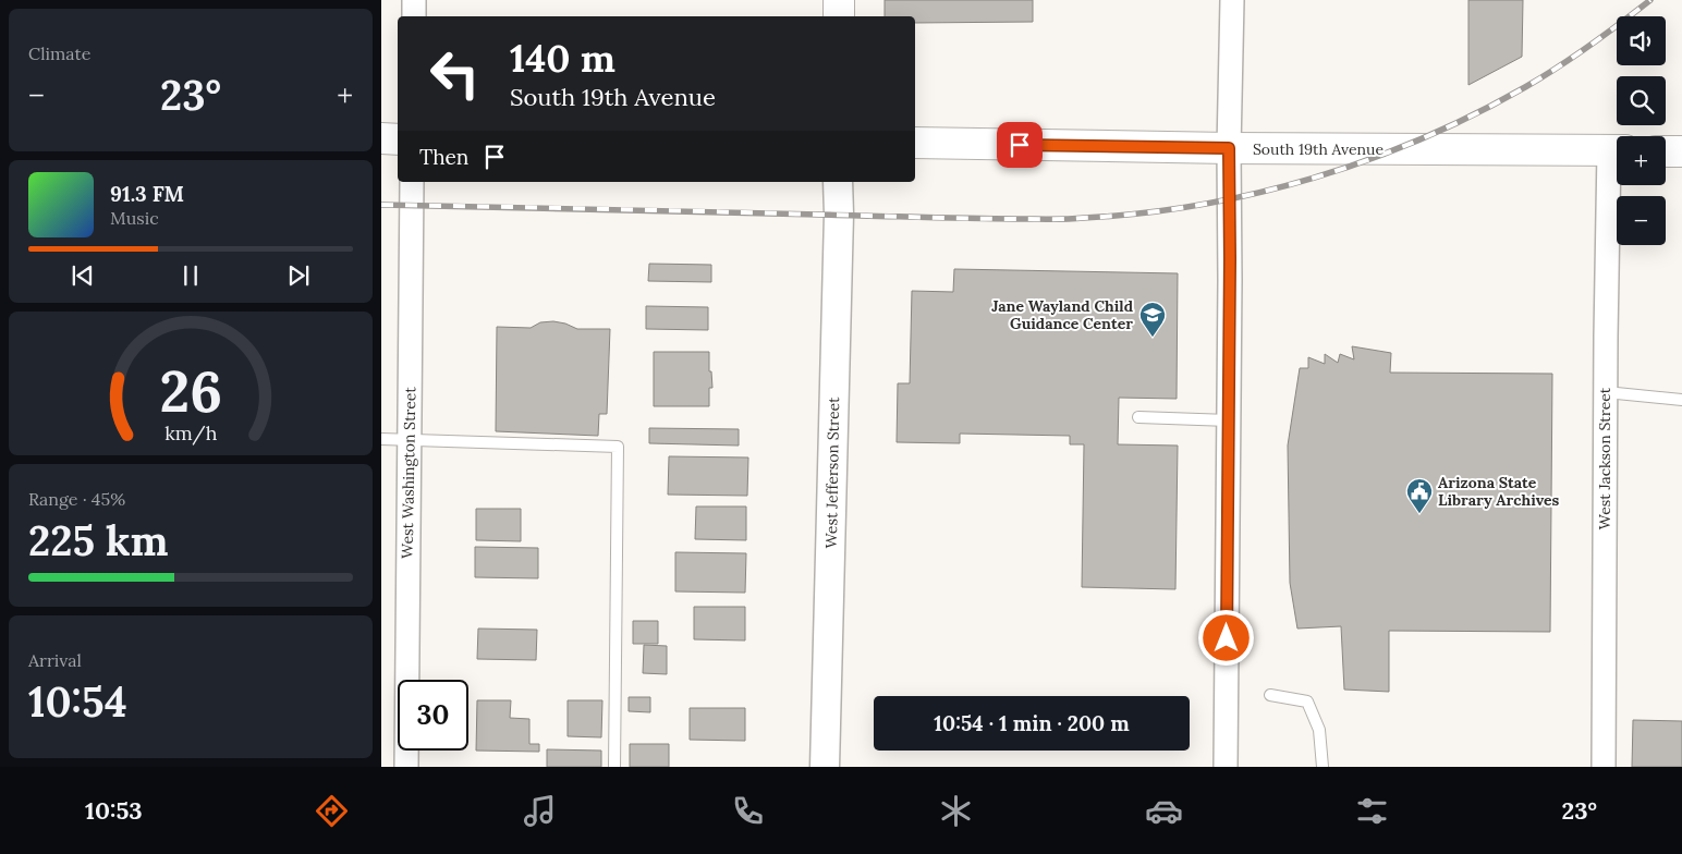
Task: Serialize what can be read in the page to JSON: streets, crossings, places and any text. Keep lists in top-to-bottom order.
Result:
{
  "streets": {
    "main road": ["South 19th Avenue"],
    "street": ["West Jackson Street", "West Washington Street", "West Jefferson Street"]
  },
  "places": {
    "school or university": ["Jane Wayland Child Guidance Center"],
    "public building": ["Arizona State Library Archives"]
  },
  "page": {
    "tile": [
      "Climate",
      ["Range · 45%", "225 km"],
      ["Arrival", "10:54"]
    ],
    "map_buttons": ["+", "−"],
    "turn": ["140 m", "South 19th Avenue"],
    "heat": ["−", "23°", "+"],
    "then": "Then",
    "song": ["91.3 FM", "Music"],
    "limit": "30",
    "trip": "10:54 · 1 min · 200 m",
    "tabs": ["10:53", "23°"],
    "gauge": ["26", "km/h"]
  }
}
